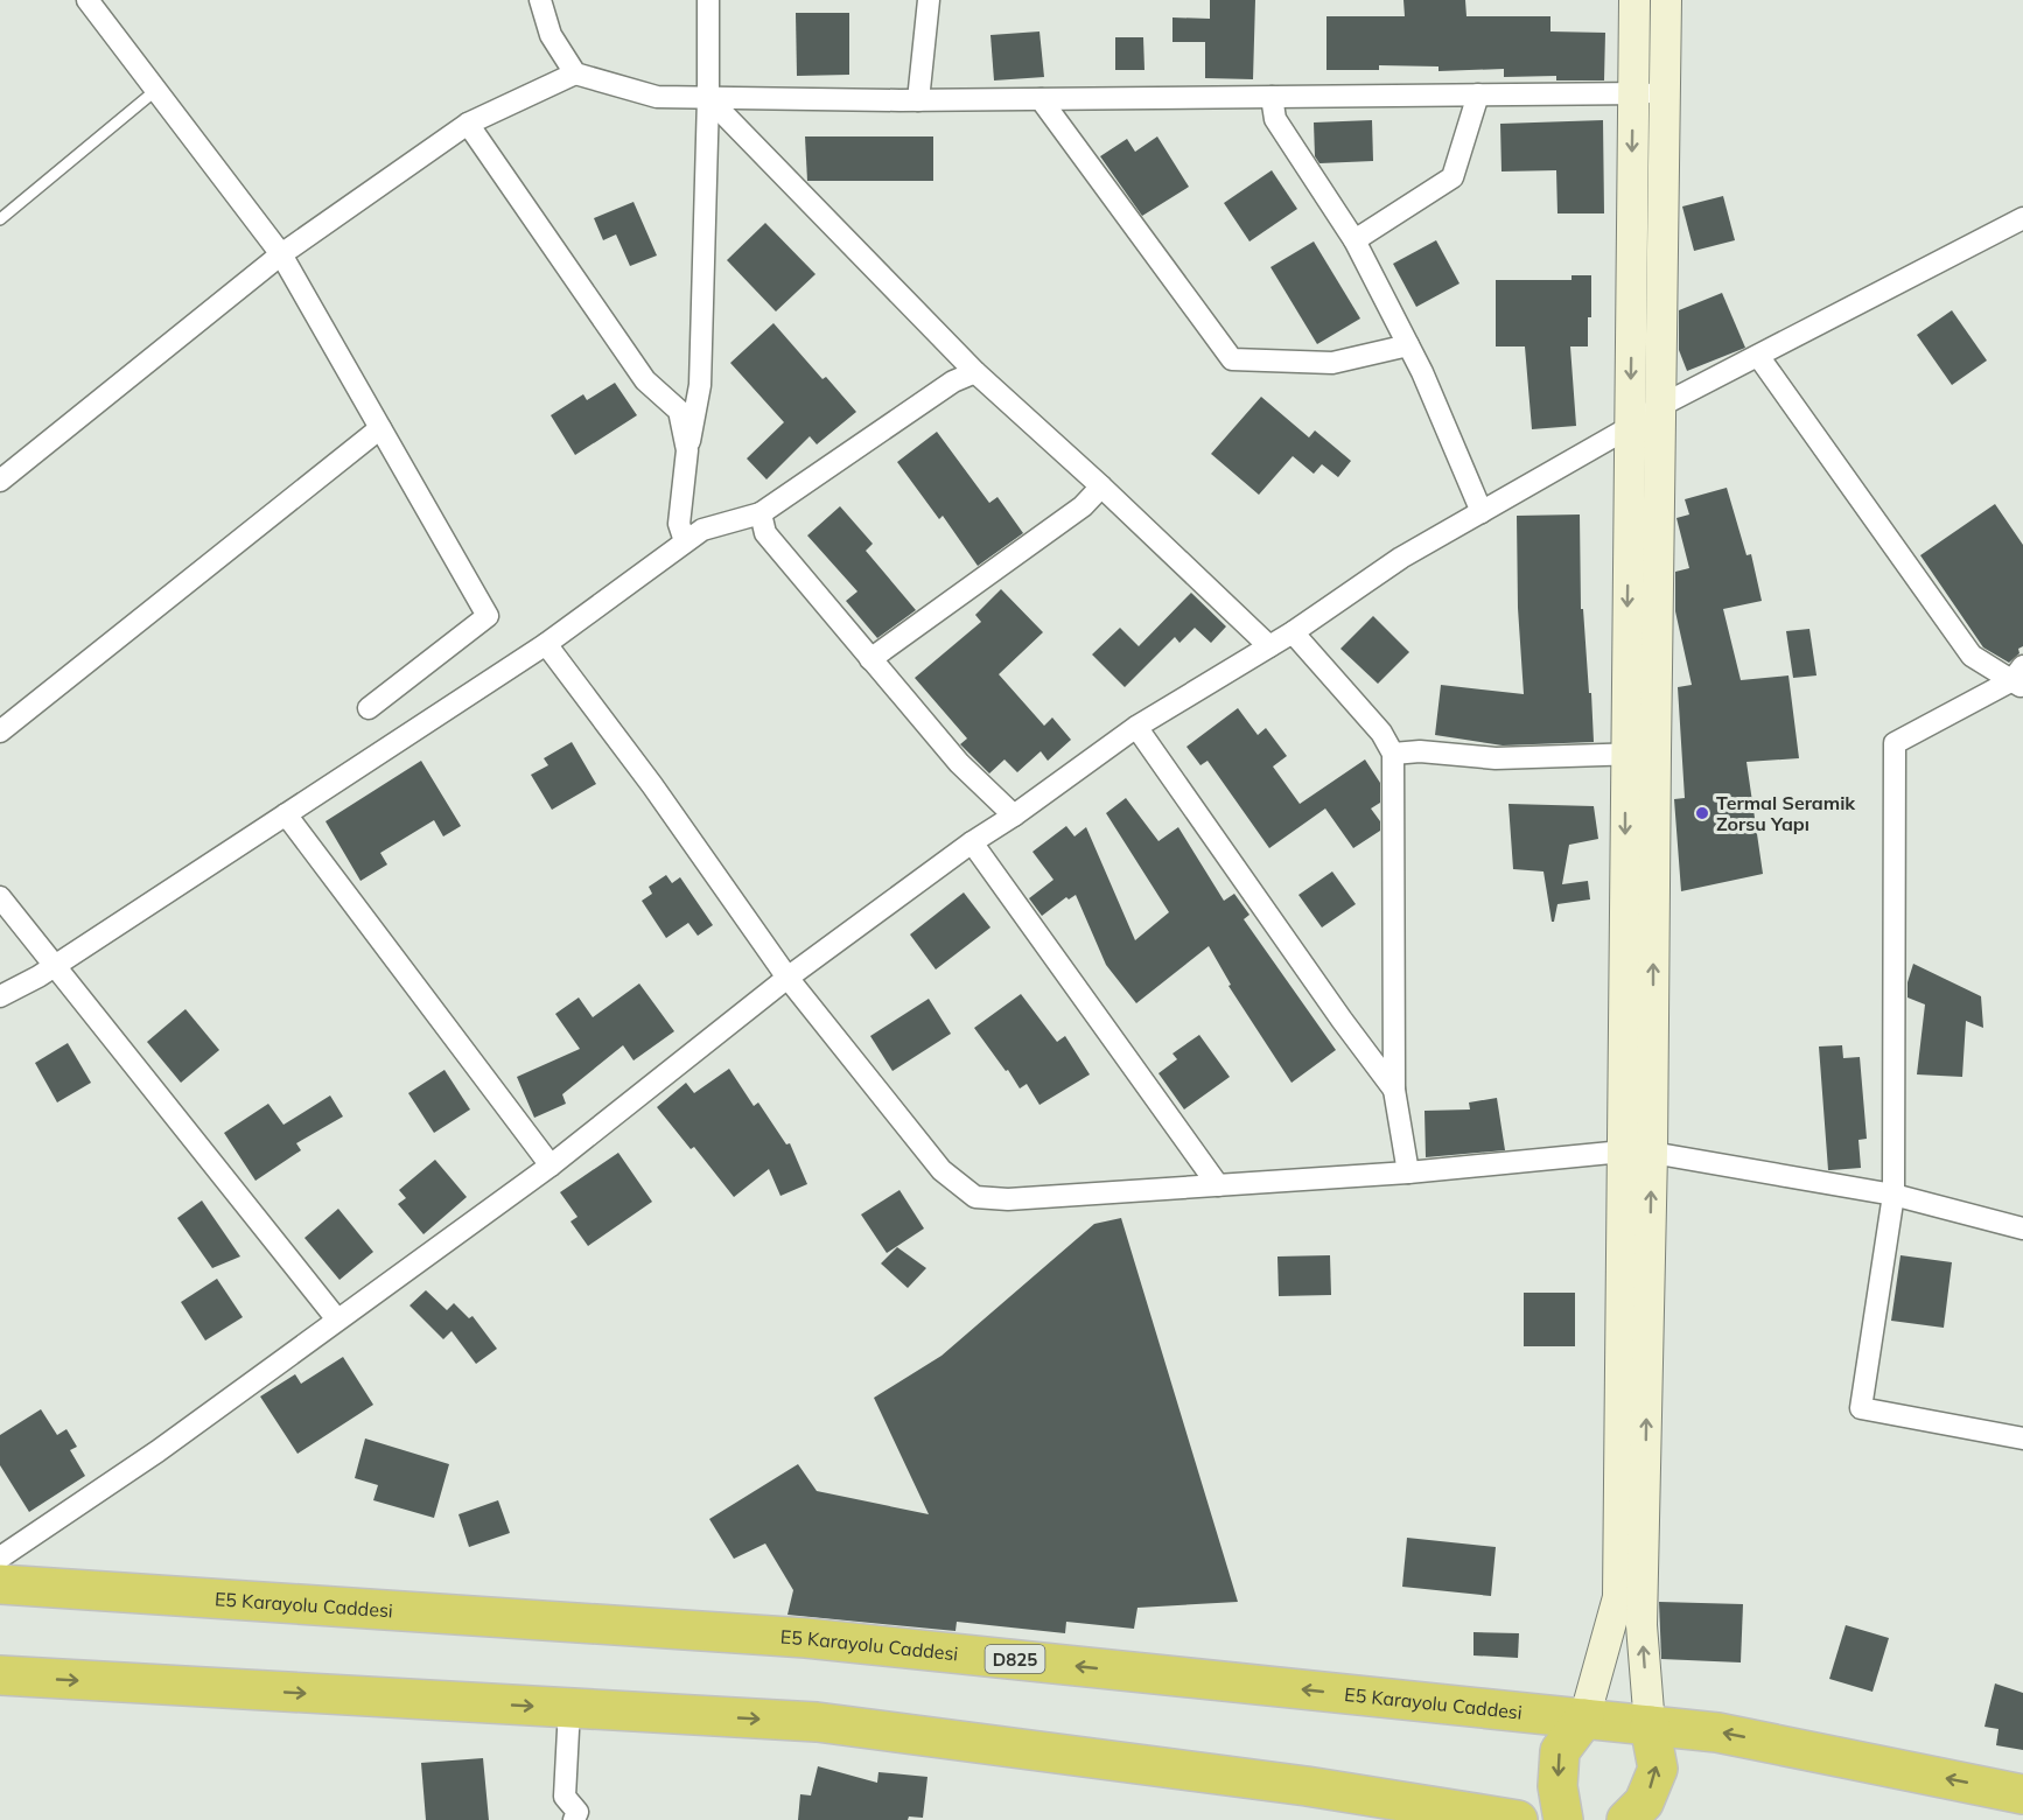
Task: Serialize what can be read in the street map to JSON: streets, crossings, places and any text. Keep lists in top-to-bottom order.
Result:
{
  "streets": {
    "highway": ["E5 Karayolu Caddesi", "D825"]
  },
  "places": ["Termal Seramik Zorsu Yapı"]
}
